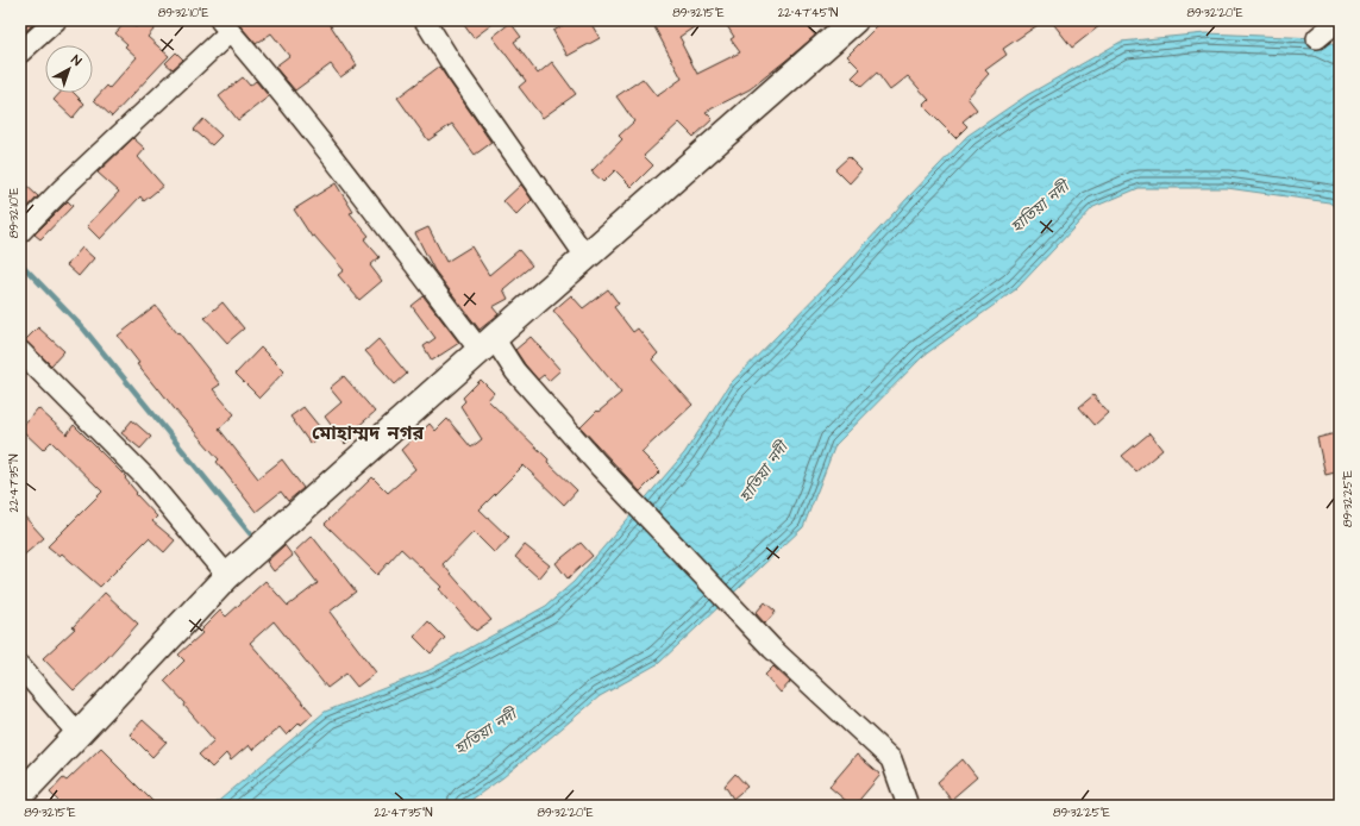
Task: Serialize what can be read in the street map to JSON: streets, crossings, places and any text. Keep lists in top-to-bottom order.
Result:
{
  "districts": ["মোহাম্মদ নগর"],
  "water": ["হাতিয়া নদী"],
  "north": "top right",
  "coordinates": [
    "89°32'10\"E",
    "89°32'15\"E",
    "22°47'45\"N",
    "89°32'20\"E",
    "22°47'35\"N",
    "89°32'25\"E"
  ]
}
